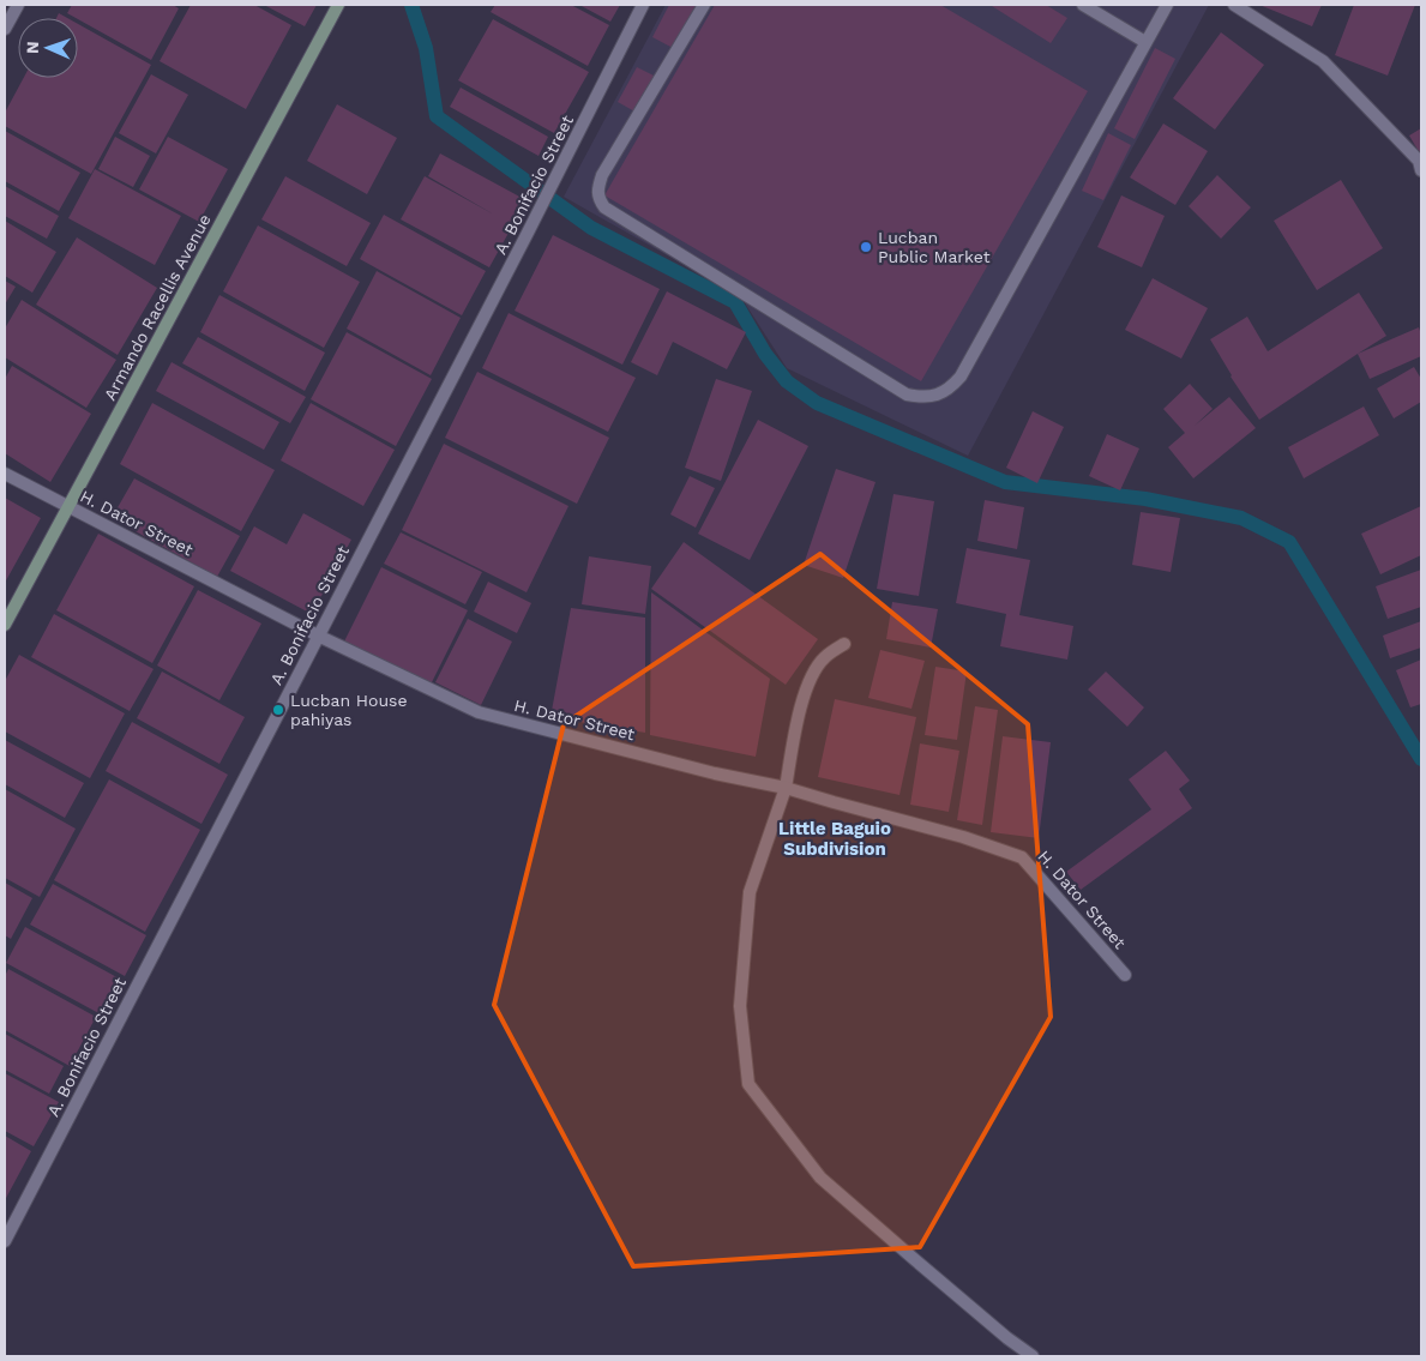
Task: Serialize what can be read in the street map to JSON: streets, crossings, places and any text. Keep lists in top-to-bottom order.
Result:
{
  "streets": {
    "main road": ["Armando Racellis Avenue"],
    "street": ["A. Bonifacio Street", "H. Dator Street"]
  },
  "crossings": [
    ["A. Bonifacio Street", "H. Dator Street"],
    ["Armando Racellis Avenue", "H. Dator Street"]
  ],
  "districts": ["Little Baguio Subdivision"],
  "places": ["Lucban Public Market", "Lucban House pahiyas"],
  "north": "left"
}
